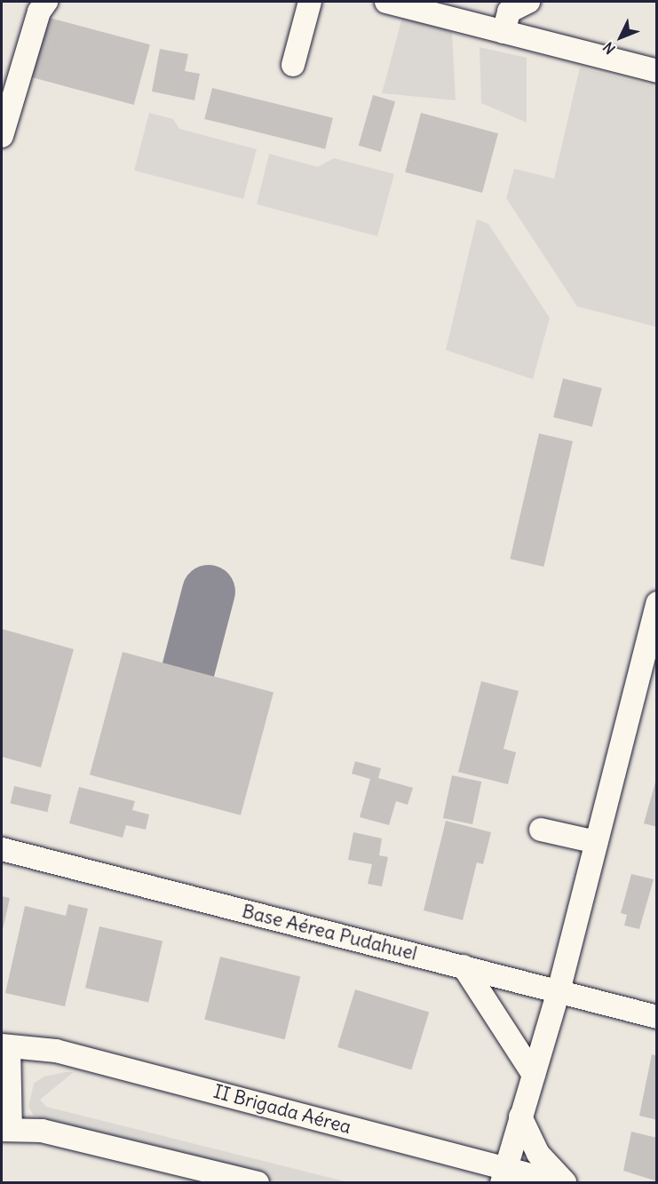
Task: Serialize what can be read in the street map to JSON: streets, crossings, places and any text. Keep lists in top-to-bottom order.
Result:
{
  "streets": {
    "lane": ["Base Aérea Pudahuel", "II Brigada Aérea"]
  },
  "north": "bottom left"
}
